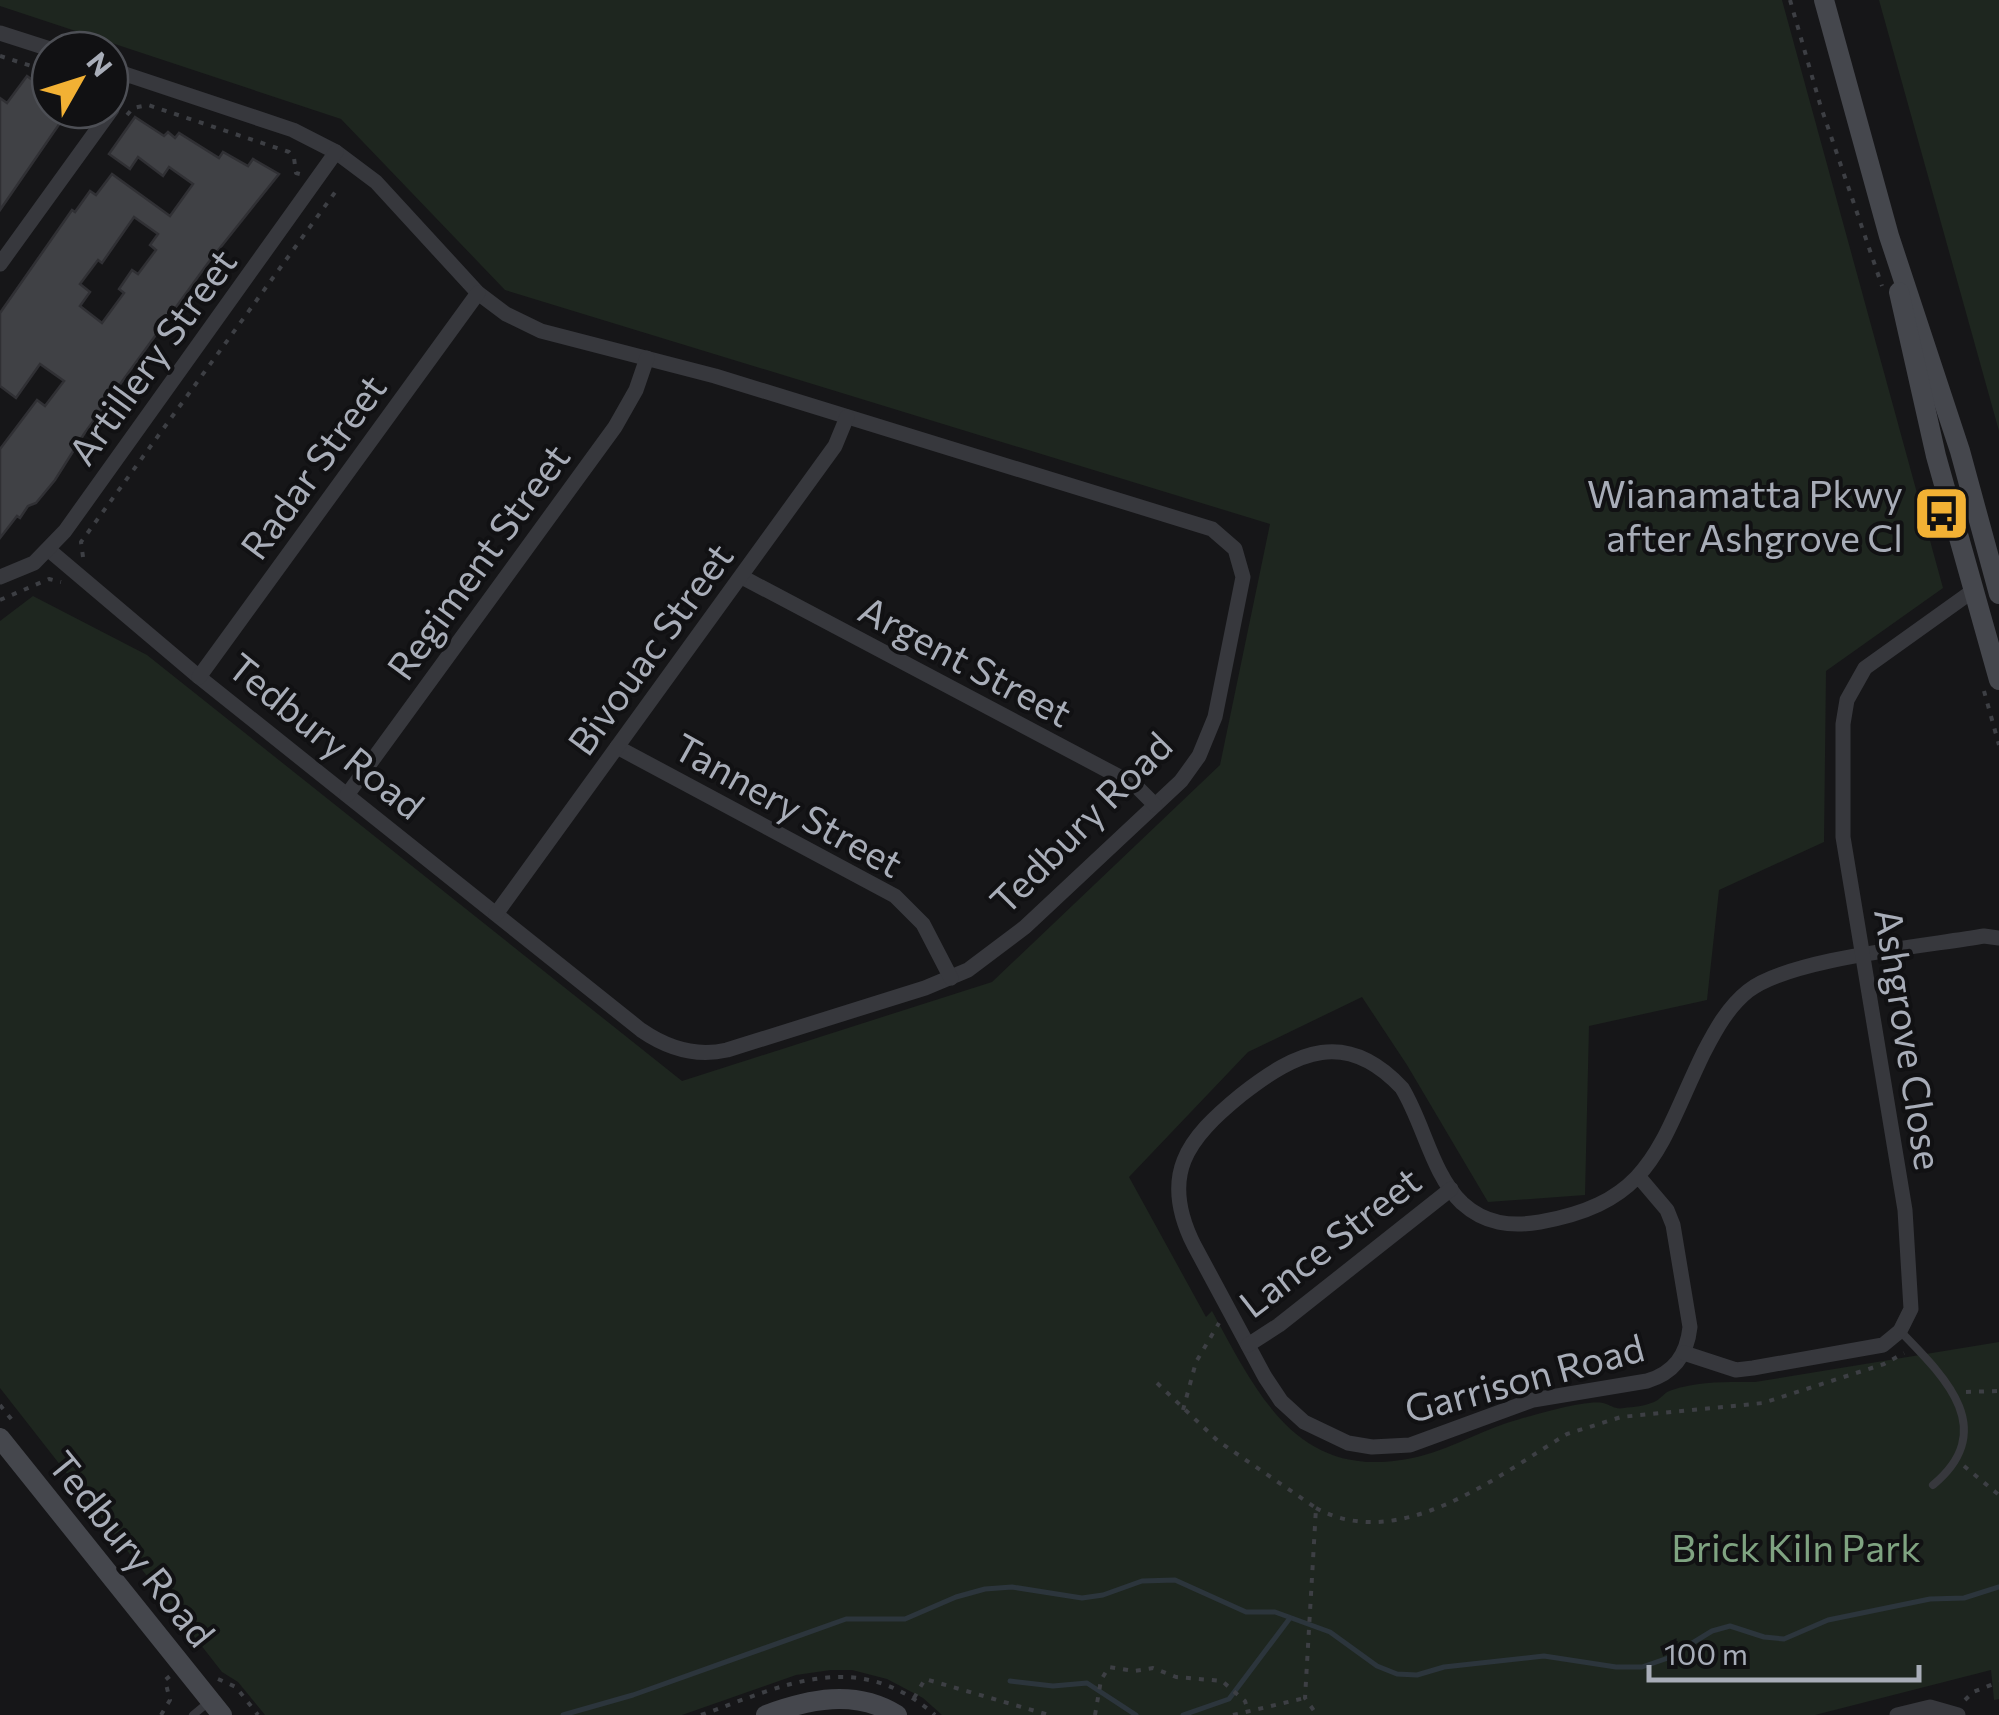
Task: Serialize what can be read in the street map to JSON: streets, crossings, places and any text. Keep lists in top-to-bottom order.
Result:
{
  "streets": {
    "street": [
      "Artillery Street",
      "Radar Street",
      "Regiment Street",
      "Bivouac Street",
      "Argent Street",
      "Tedbury Road",
      "Tannery Street",
      "Ashgrove Close",
      "Lance Street",
      "Garrison Road"
    ]
  },
  "crossings": [
    ["Artillery Street", "Tedbury Road"],
    ["Radar Street", "Tedbury Road"],
    ["Regiment Street", "Tedbury Road"],
    ["Bivouac Street", "Argent Street"],
    ["Bivouac Street", "Tedbury Road"],
    ["Bivouac Street", "Tannery Street"],
    ["Argent Street", "Tedbury Road"],
    ["Tedbury Road", "Tannery Street"],
    ["Ashgrove Close", "Garrison Road"],
    ["Lance Street", "Garrison Road"]
  ],
  "parks": ["Brick Kiln Park"],
  "places": {
    "bus stop": ["Wianamatta Pkwy after Ashgrove Cl"]
  },
  "scale_bar": "100 m",
  "north": "top right"
}
